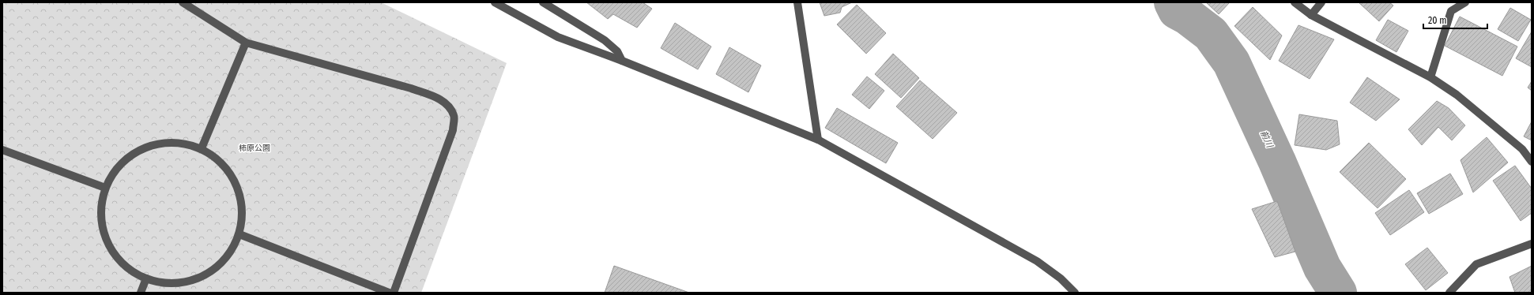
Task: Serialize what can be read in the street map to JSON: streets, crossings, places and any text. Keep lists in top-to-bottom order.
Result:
{
  "water": ["前川"],
  "parks": ["柿原公園"],
  "scale_bar": "20 m"
}
